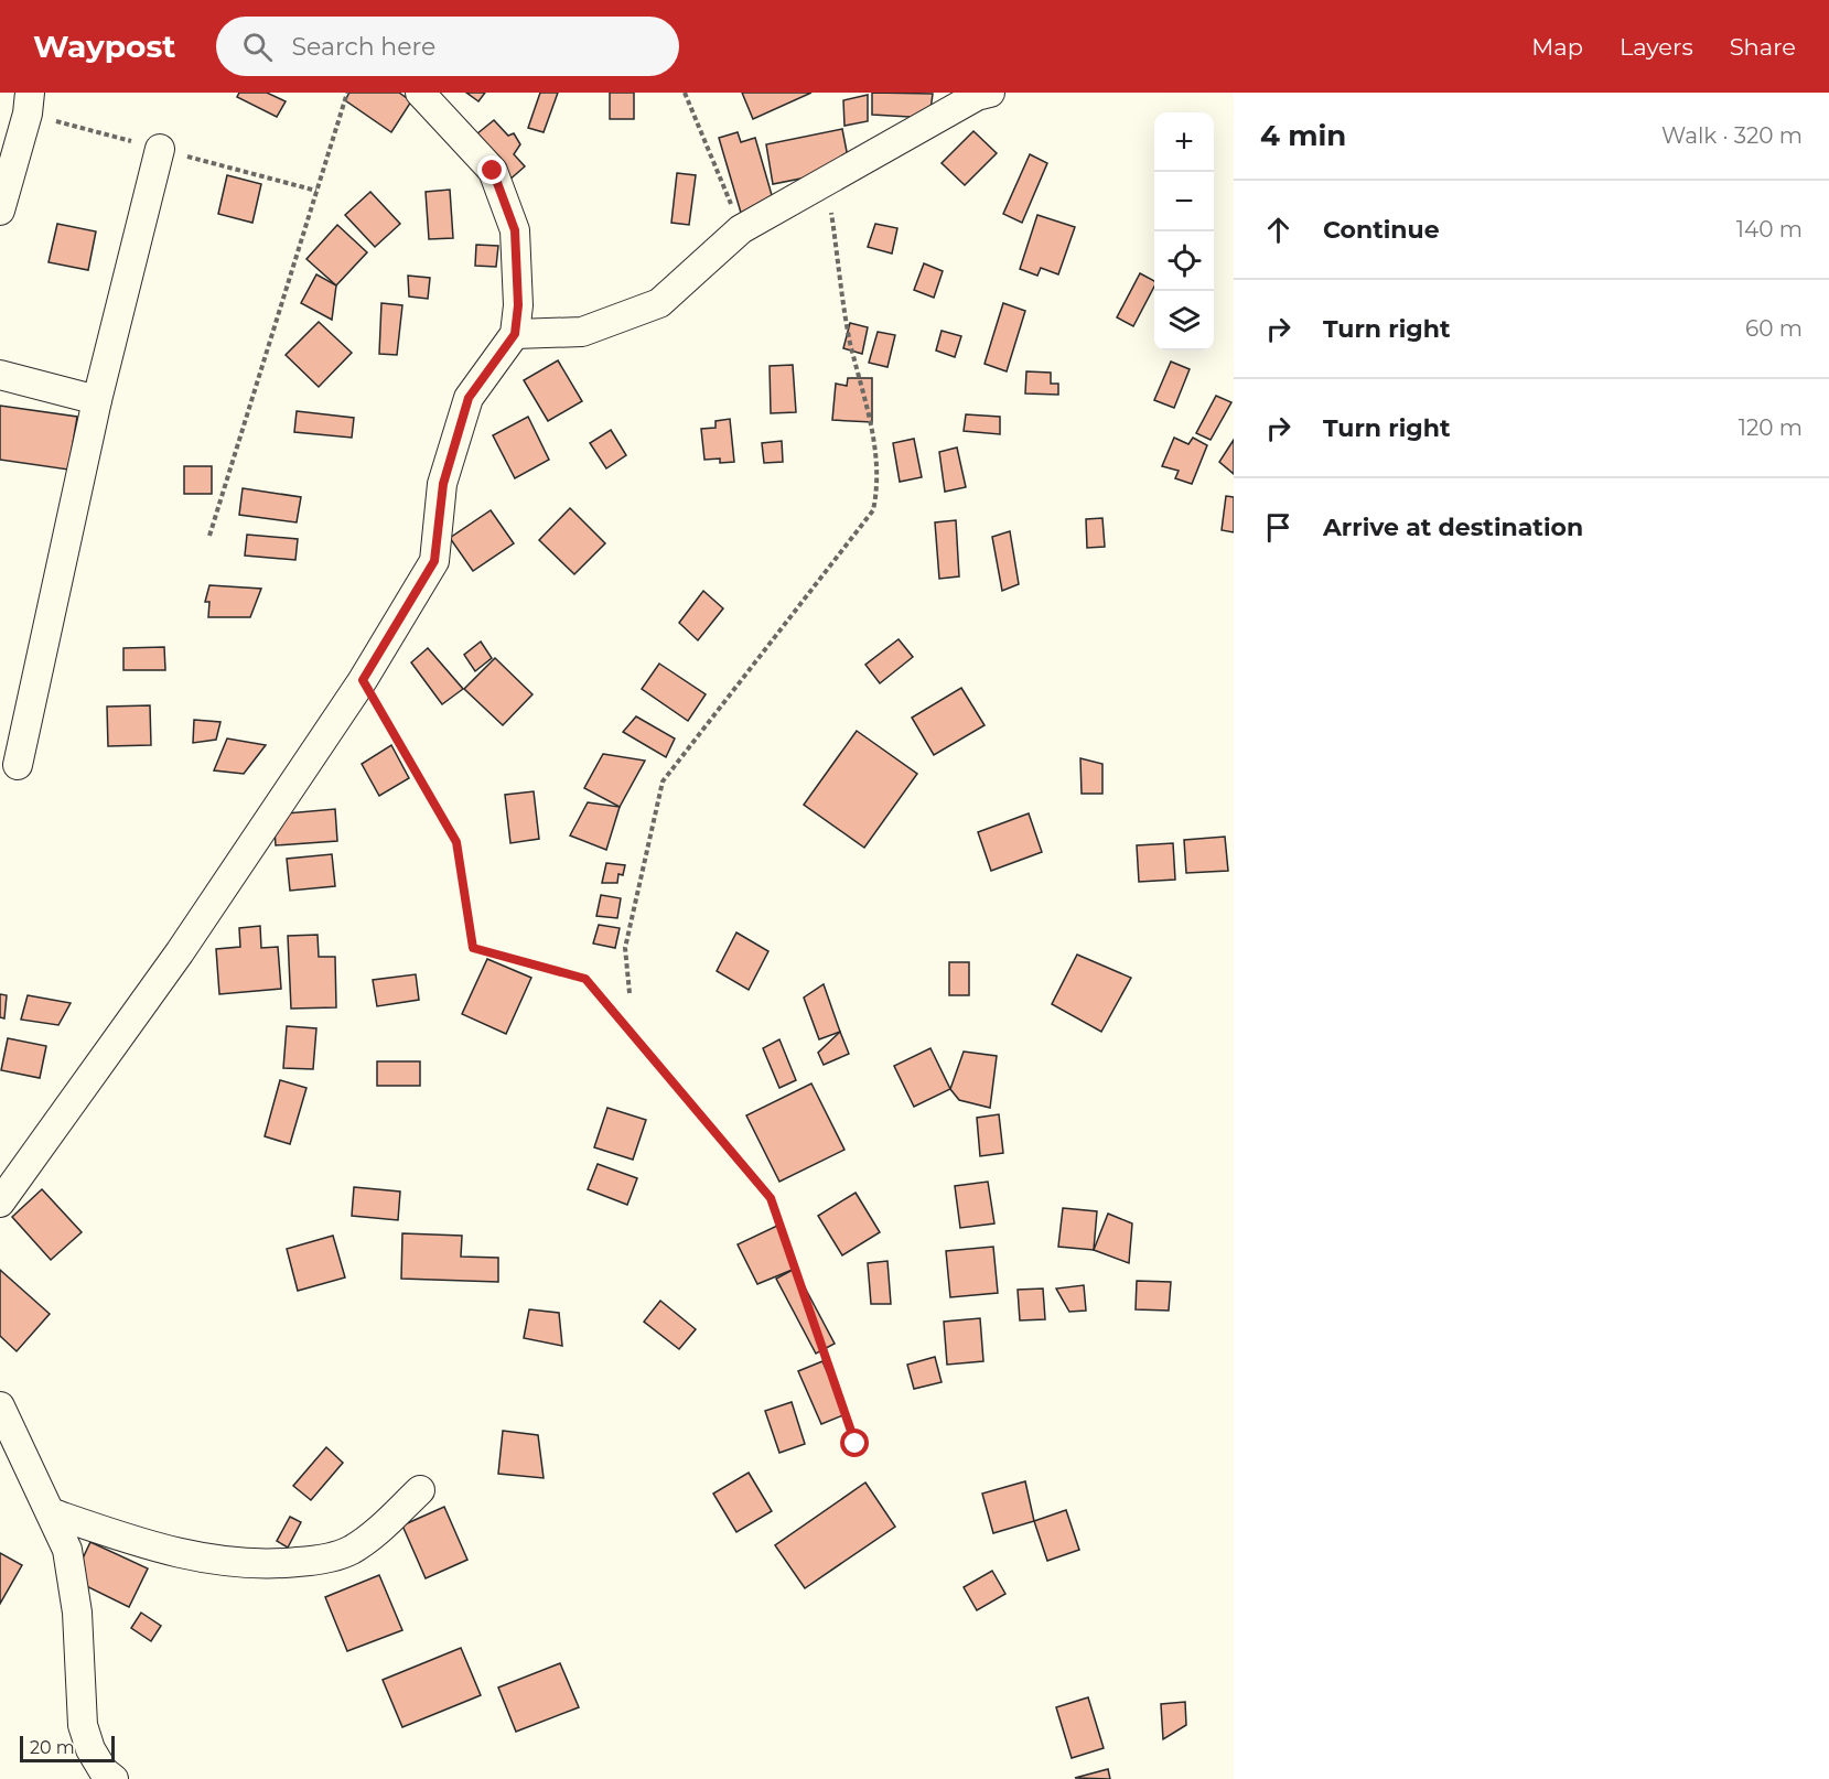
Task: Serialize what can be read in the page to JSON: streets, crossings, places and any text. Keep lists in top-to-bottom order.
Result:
{
  "scale_bar": "20 m",
  "page": {
    "header": "Waypost",
    "search": "Search here",
    "nav": ["Map", "Layers", "Share"],
    "heading": ["4 min", "Walk · 320 m"],
    "map_buttons": ["+", "−"],
    "list": [
      ["Continue", "140 m"],
      ["Turn right", "60 m"],
      ["Turn right", "120 m"],
      "Arrive at destination"
    ],
    "scale": "20 m"
  }
}
